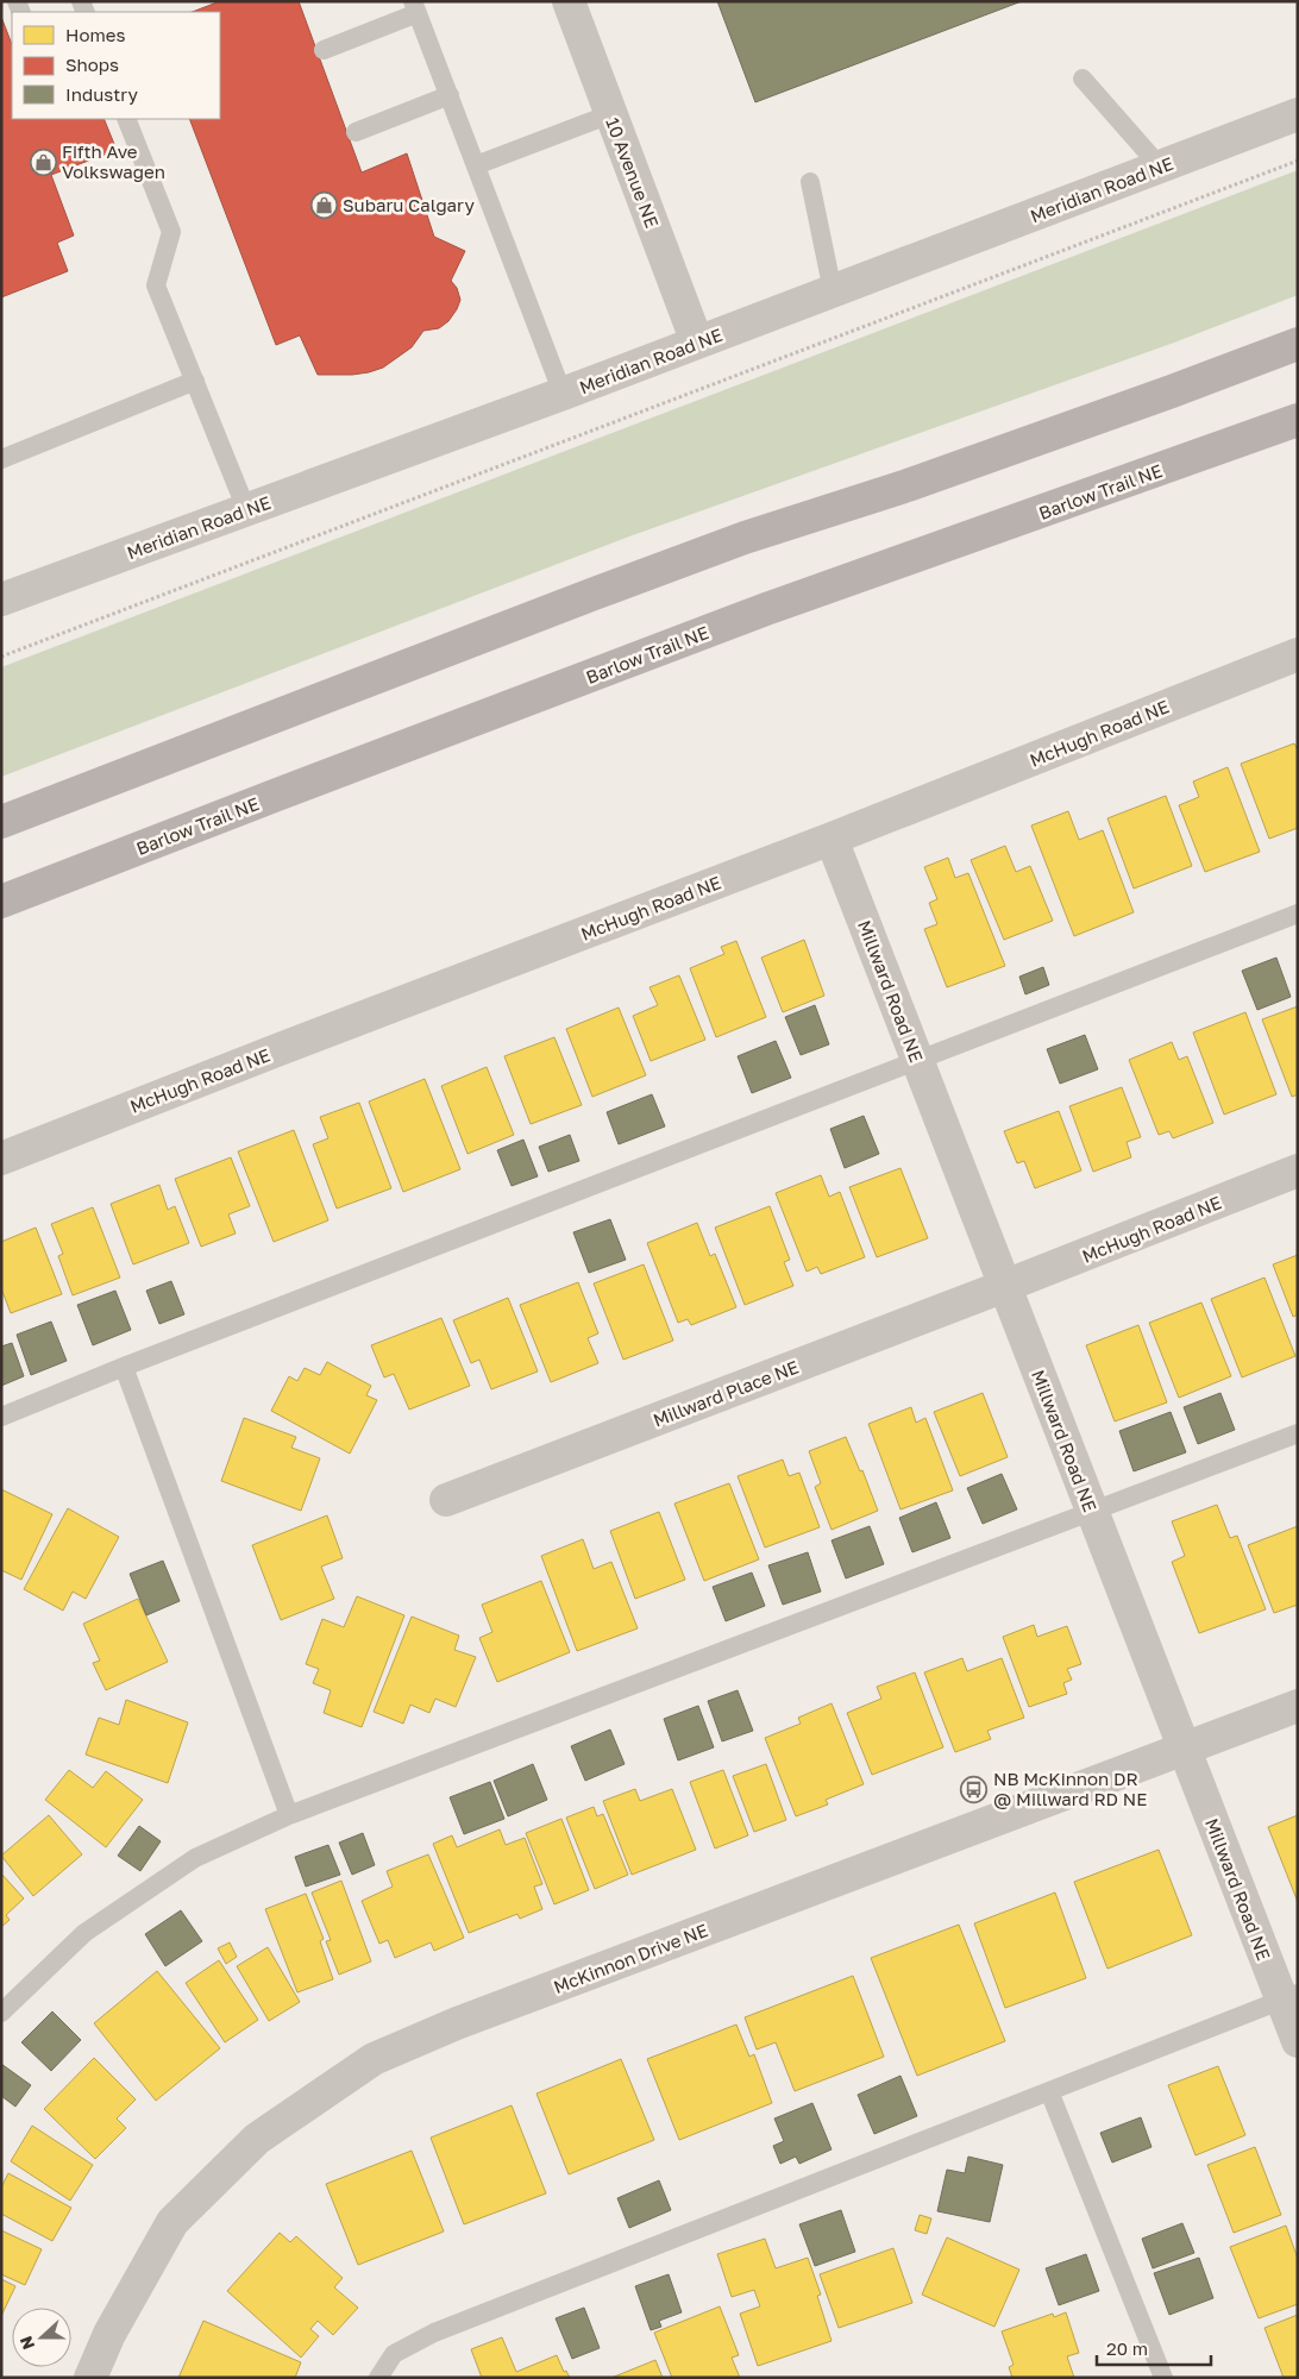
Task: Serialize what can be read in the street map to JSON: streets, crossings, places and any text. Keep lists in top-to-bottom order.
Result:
{
  "streets": {
    "main road": ["Barlow Trail NE"],
    "street": [
      "10 Avenue NE",
      "Meridian Road NE",
      "McHugh Road NE",
      "Millward Road NE",
      "Millward Place NE",
      "McKinnon Drive NE"
    ]
  },
  "crossings": [
    ["10 Avenue NE", "Meridian Road NE"],
    ["McHugh Road NE", "Millward Road NE"],
    ["McHugh Road NE", "Millward Place NE"],
    ["Millward Road NE", "Millward Place NE"],
    ["Millward Road NE", "McKinnon Drive NE"]
  ],
  "places": {
    "shop": ["Fifth Ave Volkswagen", "Subaru Calgary"],
    "bus stop": ["NB McKinnon DR @ Millward RD NE"]
  },
  "legend": ["Homes", "Shops", "Industry"],
  "scale_bar": "20 m",
  "north": "left"
}
